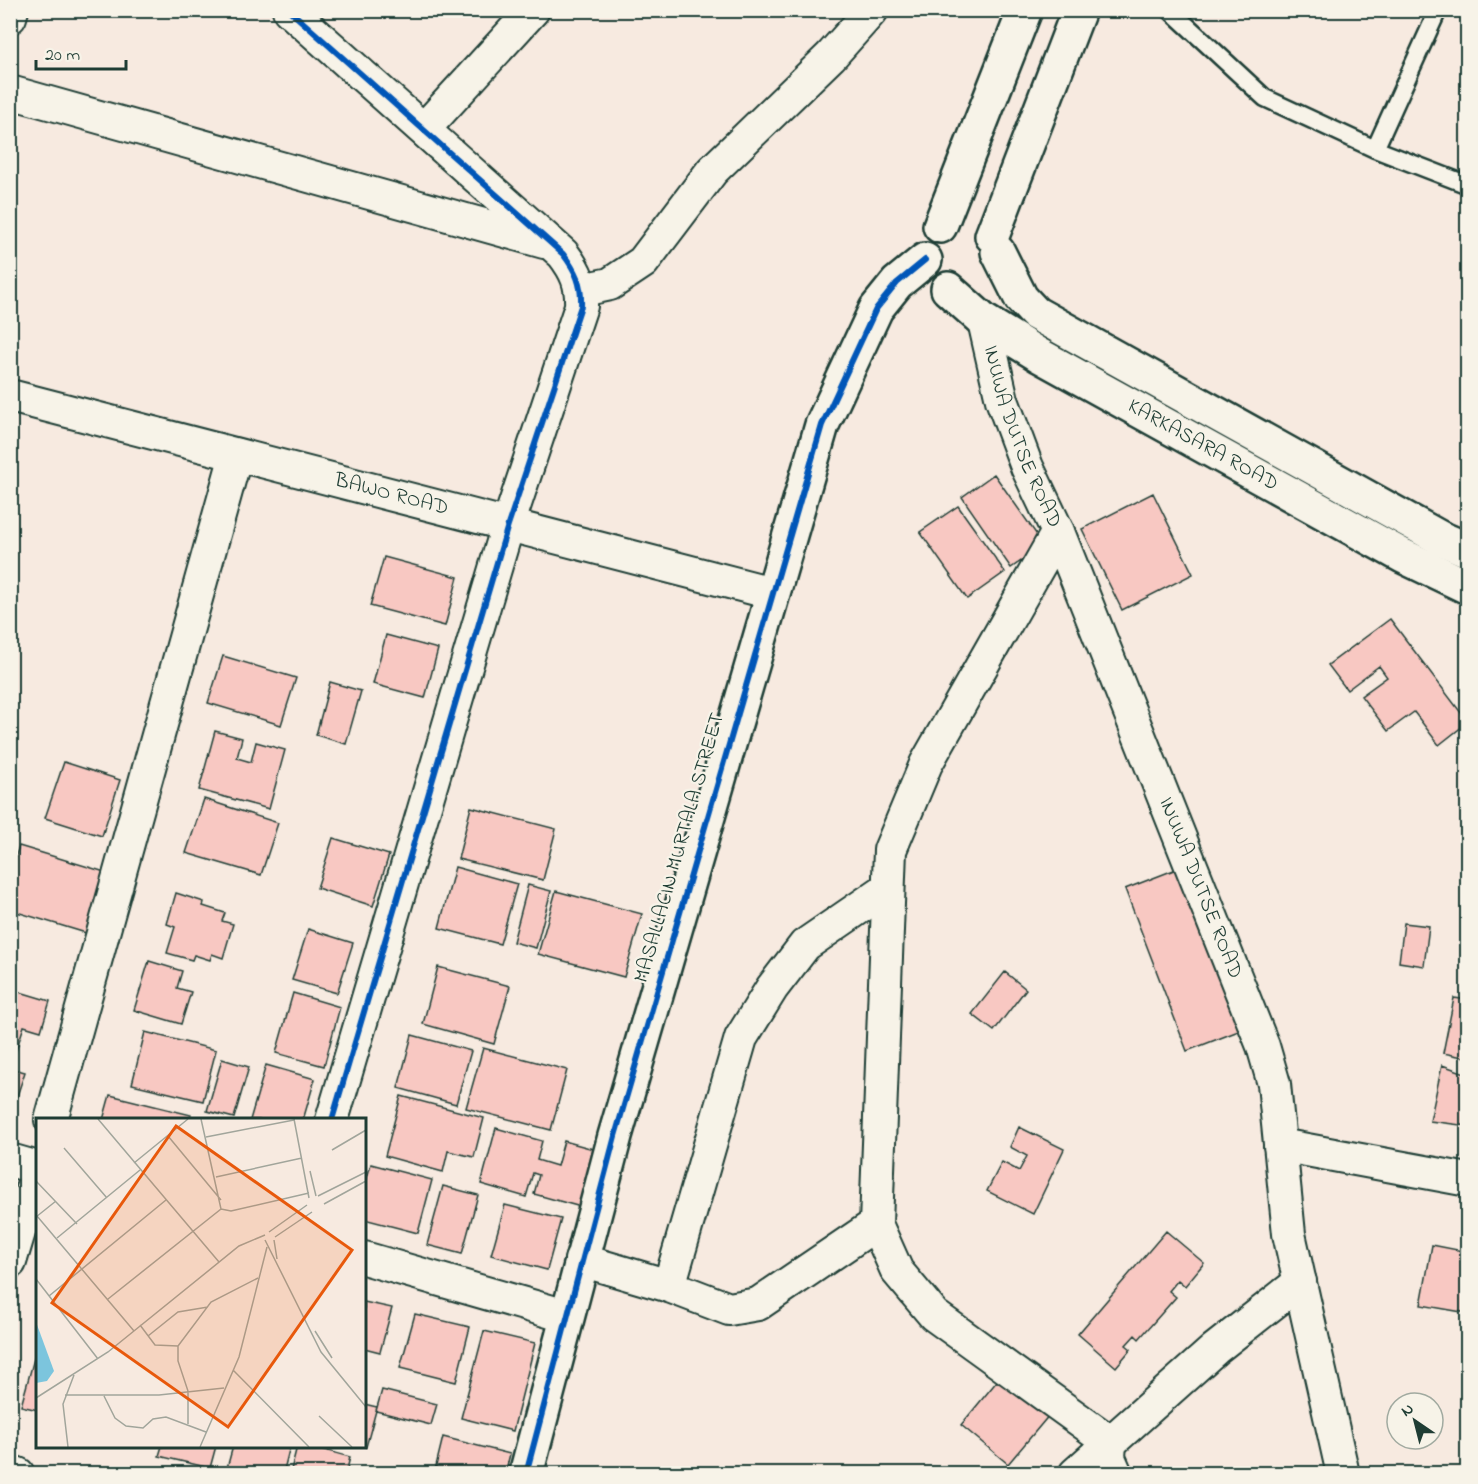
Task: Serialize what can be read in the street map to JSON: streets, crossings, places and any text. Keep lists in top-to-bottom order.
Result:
{
  "streets": {
    "main road": ["KARKASARA ROAD", "MASALLACIN MURTALA STREET"],
    "street": ["INUWA DUTSE ROAD", "BAWO ROAD"]
  },
  "crossings": [
    ["INUWA DUTSE ROAD", "KARKASARA ROAD"],
    ["KARKASARA ROAD", "MASALLACIN MURTALA STREET"],
    ["BAWO ROAD", "MASALLACIN MURTALA STREET"]
  ],
  "scale_bar": "20 m",
  "north": "top left"
}
